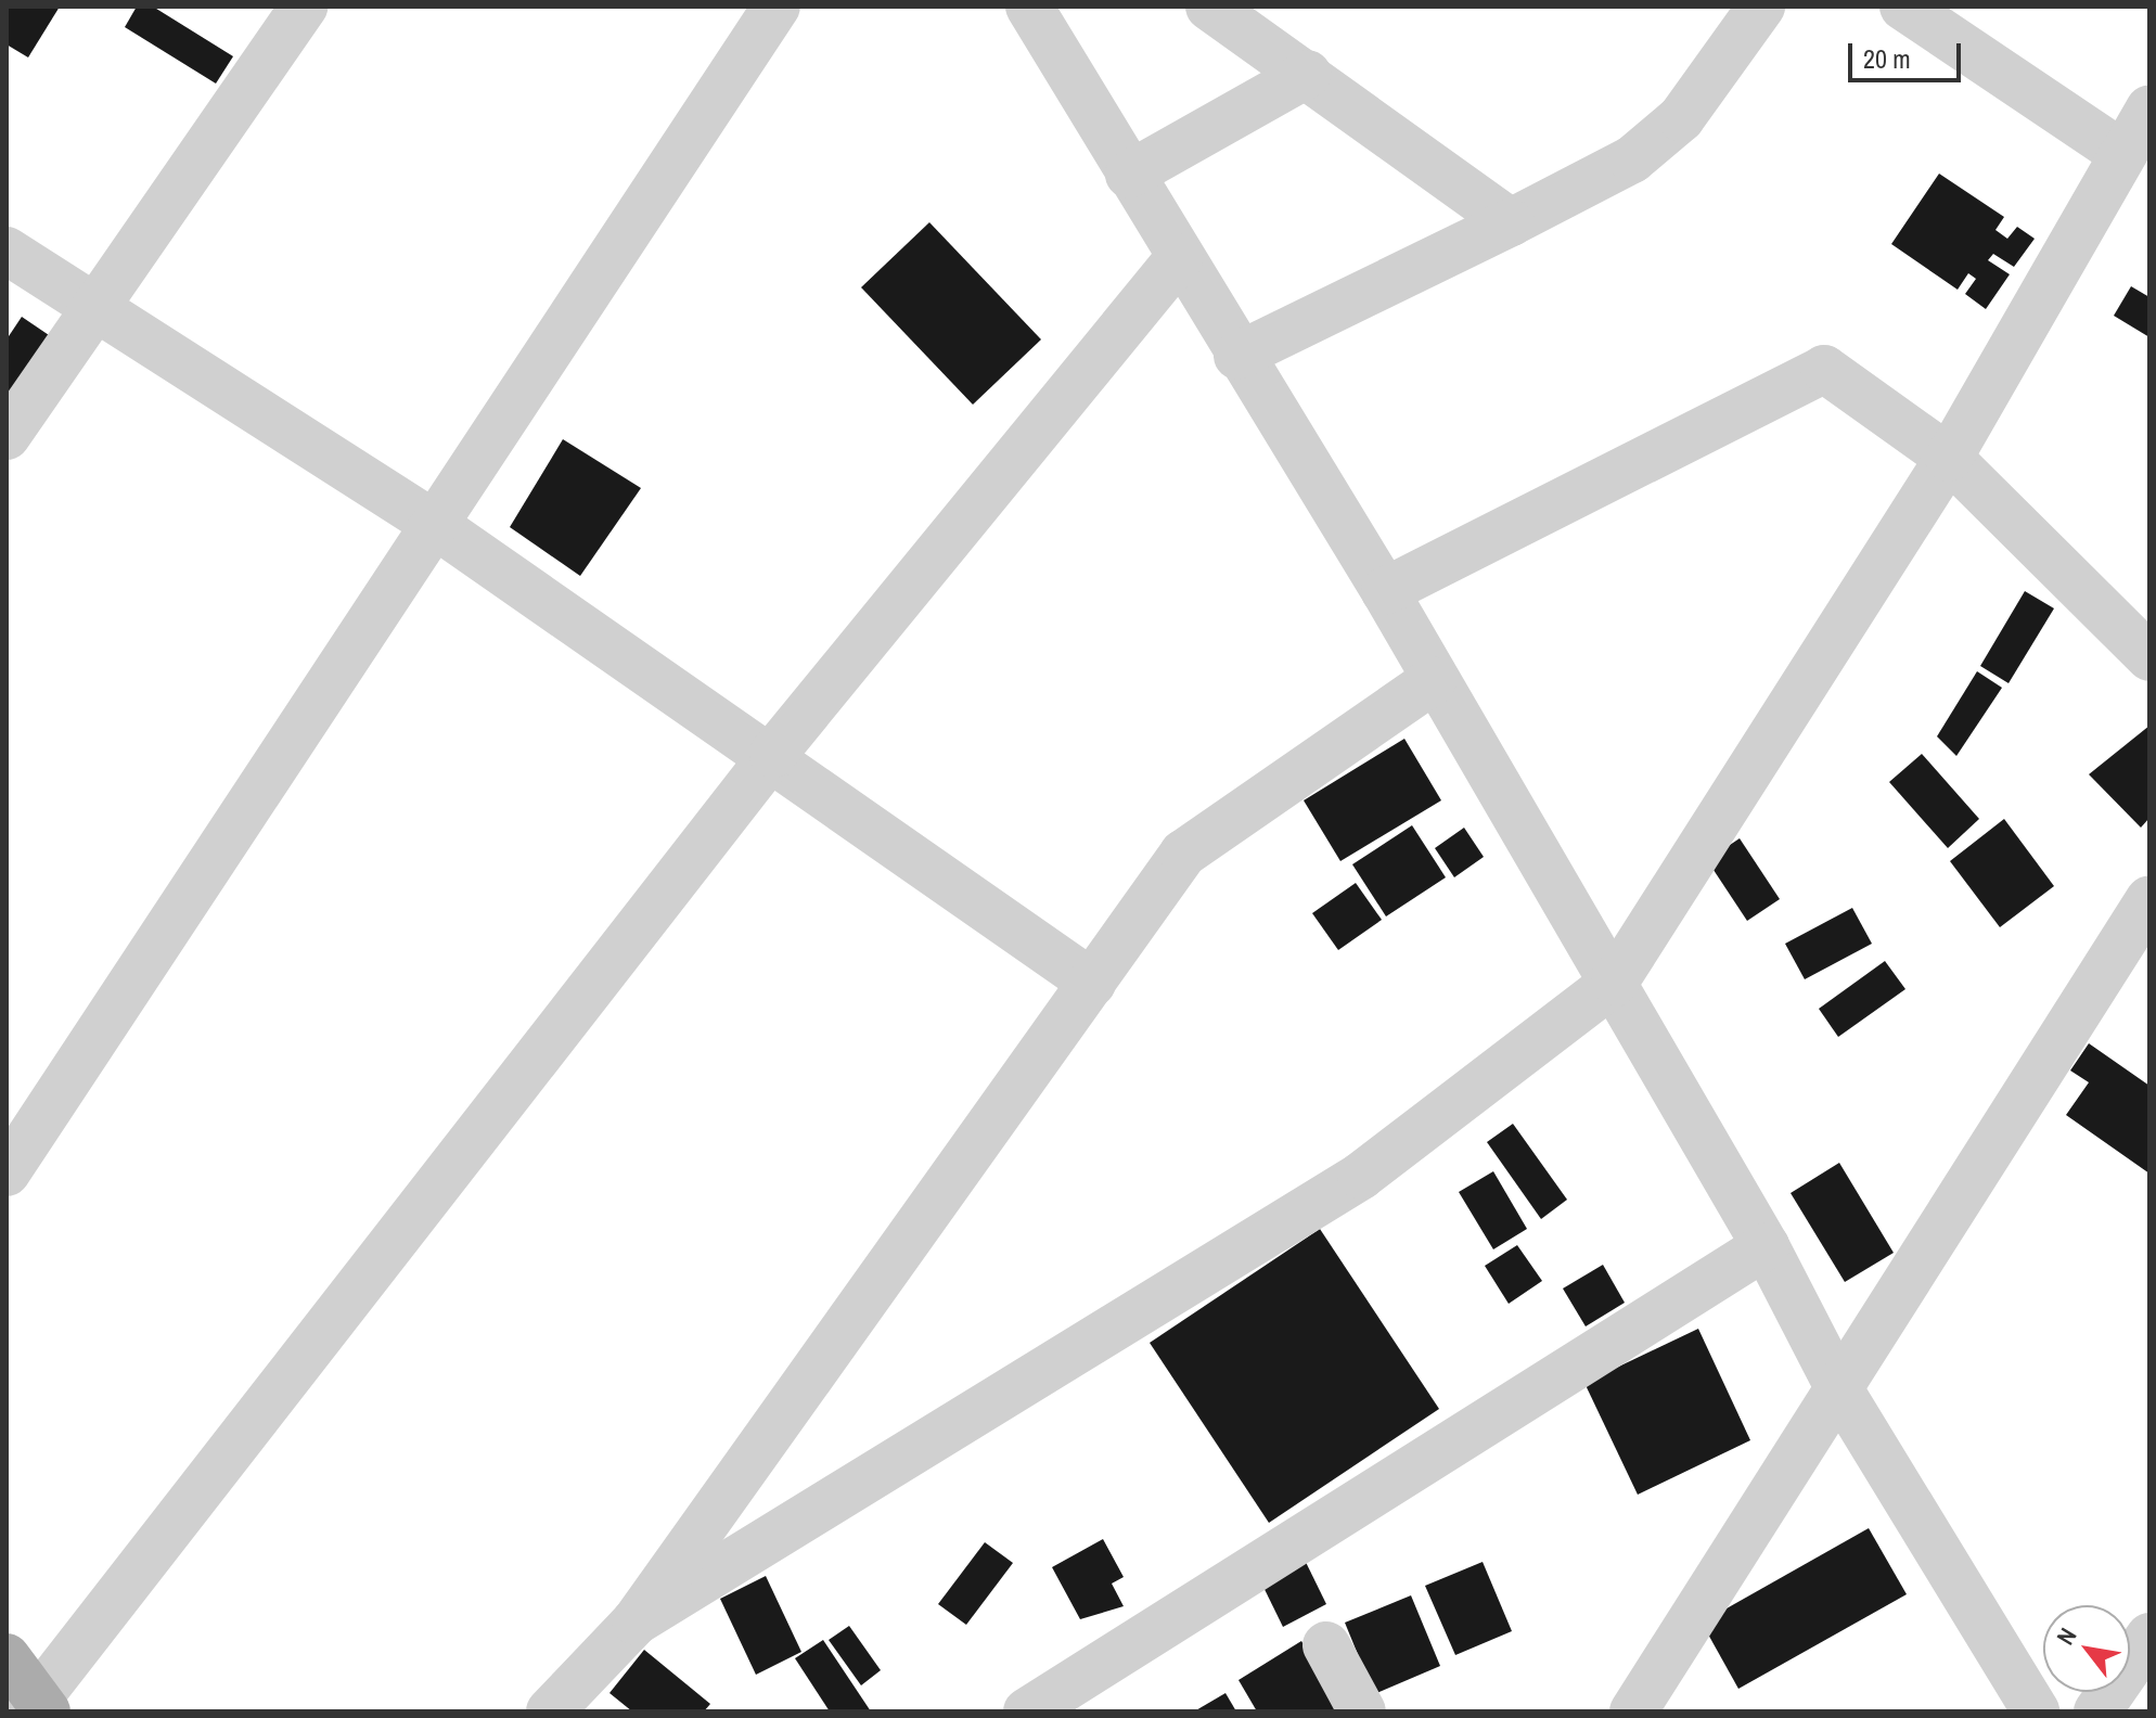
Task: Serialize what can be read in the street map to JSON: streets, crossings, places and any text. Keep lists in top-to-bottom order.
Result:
{
  "scale_bar": "20 m",
  "north": "top left"
}
